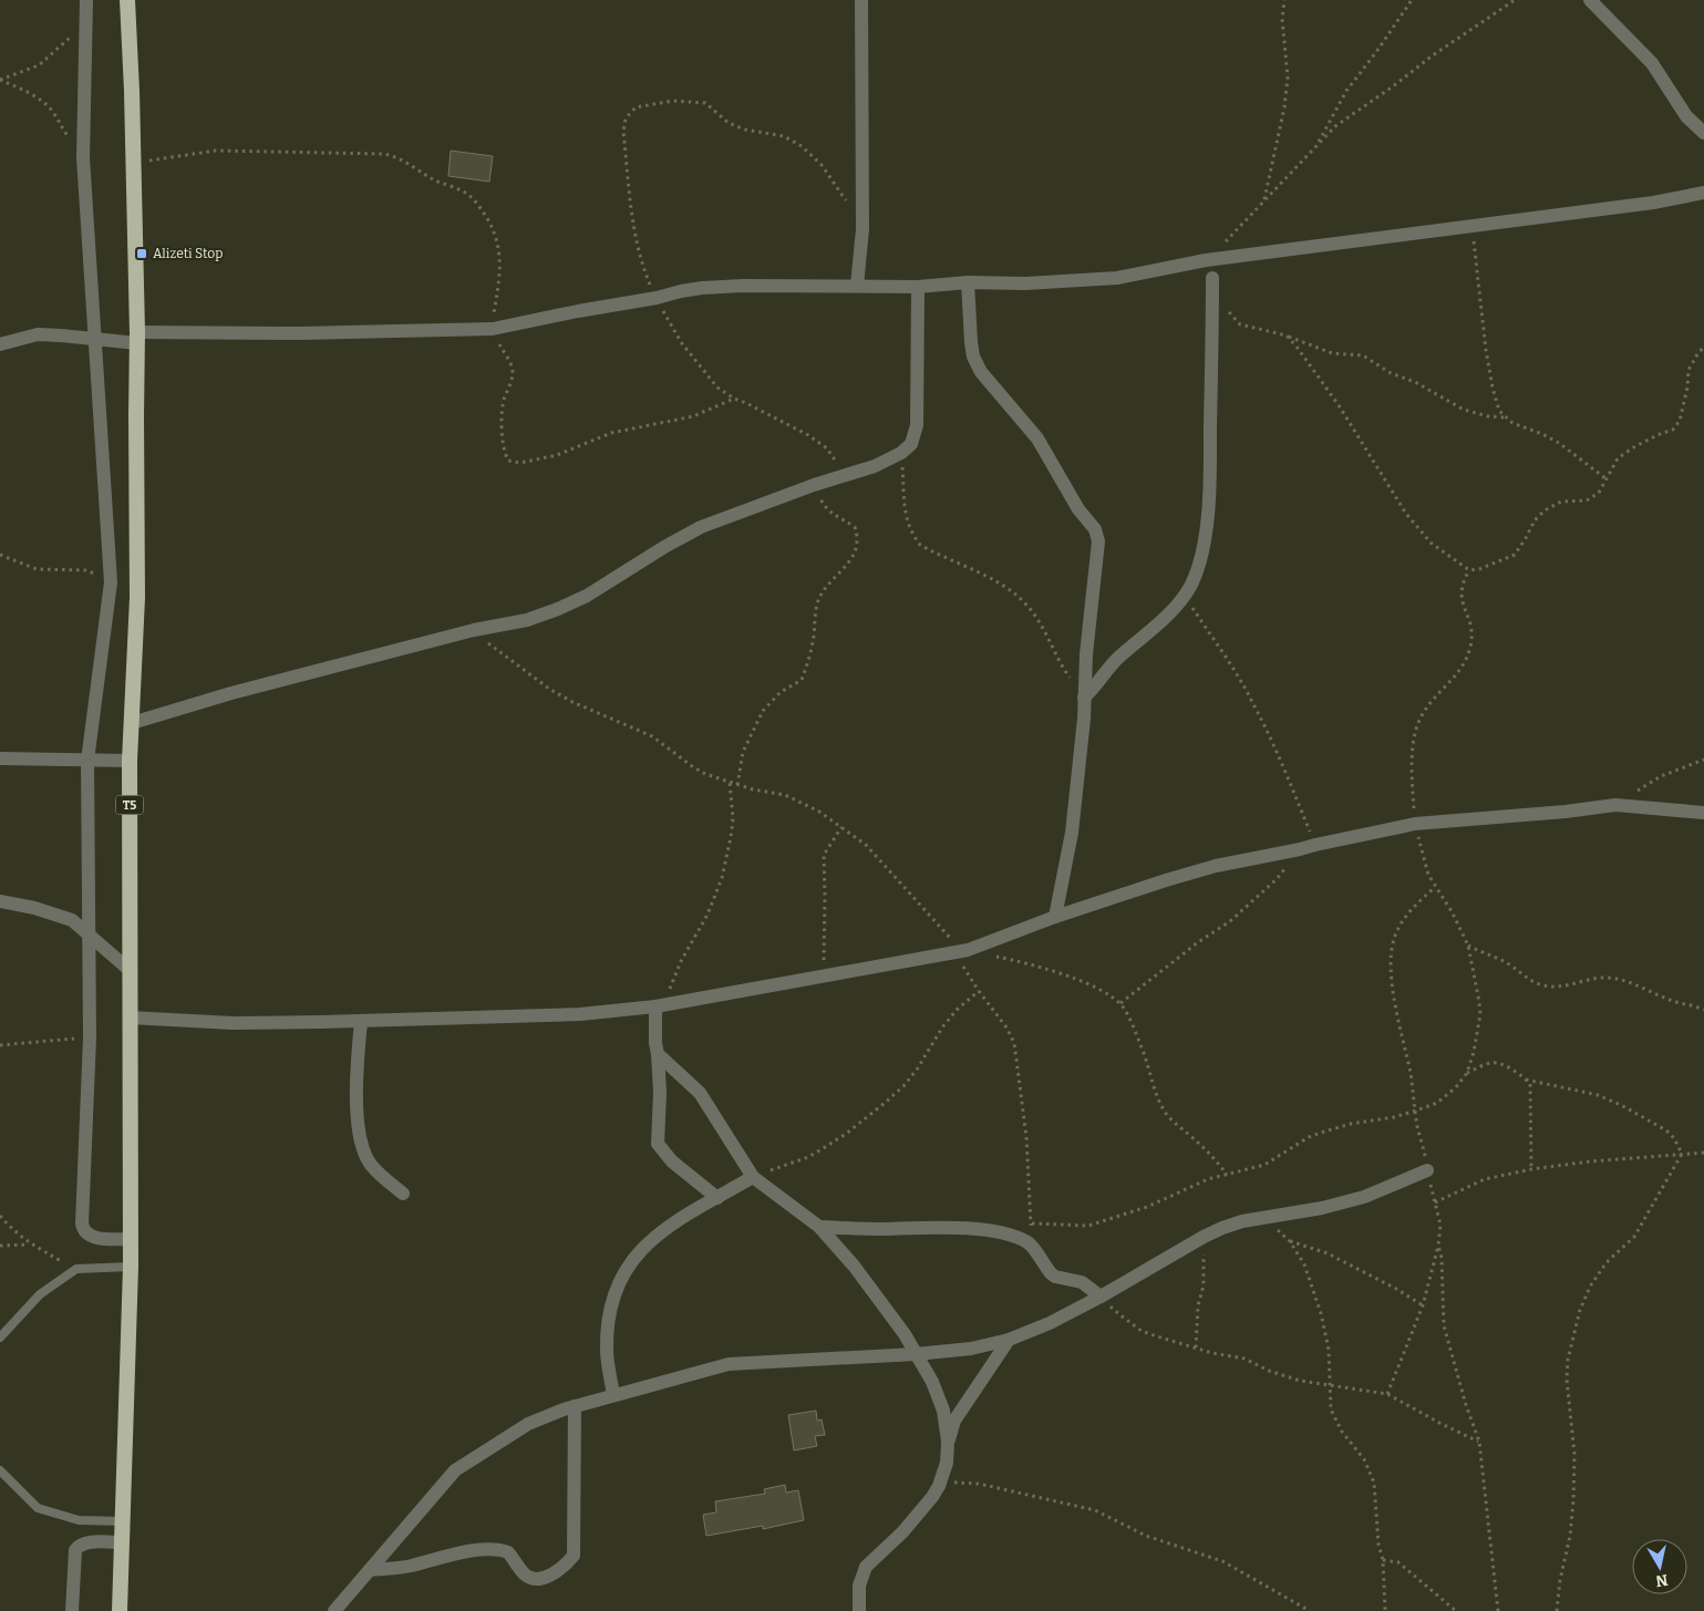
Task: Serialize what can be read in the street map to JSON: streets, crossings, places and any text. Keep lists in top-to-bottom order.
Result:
{
  "streets": {
    "highway": ["T5"]
  },
  "places": {
    "transit": ["Alizeti Stop"]
  },
  "north": "bottom"
}
